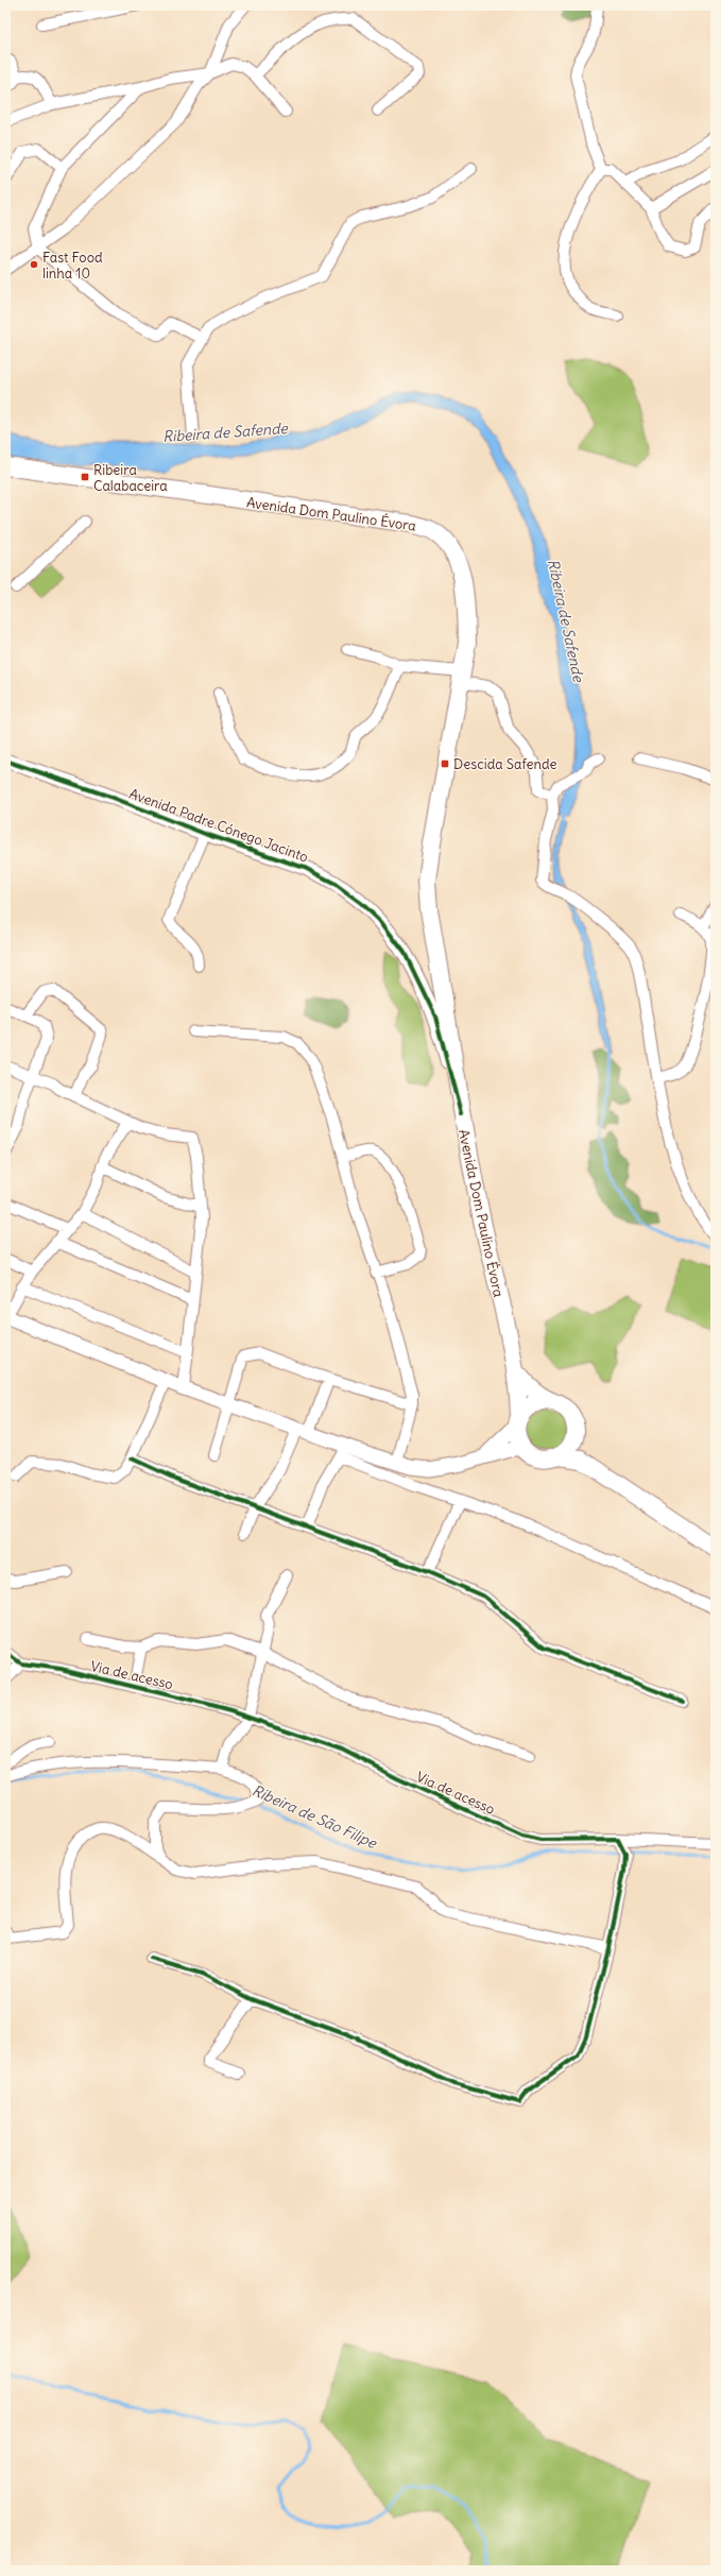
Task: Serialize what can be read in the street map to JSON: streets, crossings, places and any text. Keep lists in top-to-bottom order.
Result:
{
  "streets": {
    "main road": ["Avenida Dom Paulino Évora"],
    "street": ["Avenida Padre Cónego Jacinto", "Via de acesso"]
  },
  "crossings": [
    ["Avenida Dom Paulino Évora", "Avenida Padre Cónego Jacinto"]
  ],
  "water": ["Ribeira de Safende", "Ribeira de São Filipe"],
  "places": {
    "other": ["Fast Food linha 10"],
    "transit": ["Ribeira Calabaceira", "Descida Safende"]
  }
}
